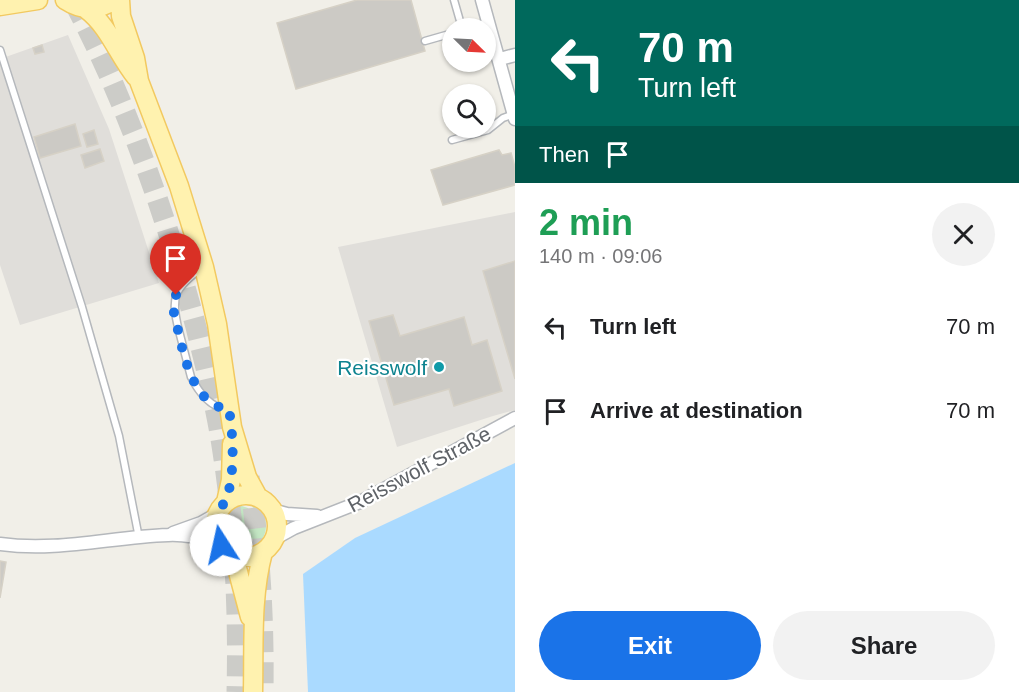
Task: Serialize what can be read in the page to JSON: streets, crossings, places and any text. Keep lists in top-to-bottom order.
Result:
{
  "streets": {
    "street": ["Reisswolf Straße"]
  },
  "places": ["Reisswolf"],
  "north": "bottom right",
  "page": {
    "turn": ["70 m", "Turn left"],
    "then": "Then",
    "heading": ["2 min", "140 m · 09:06"],
    "list": [
      {
        "name": "Turn left",
        "value": "70 m"
      },
      {
        "name": "Arrive at destination",
        "value": "70 m"
      }
    ],
    "buttons": ["Exit", "Share"]
  }
}
